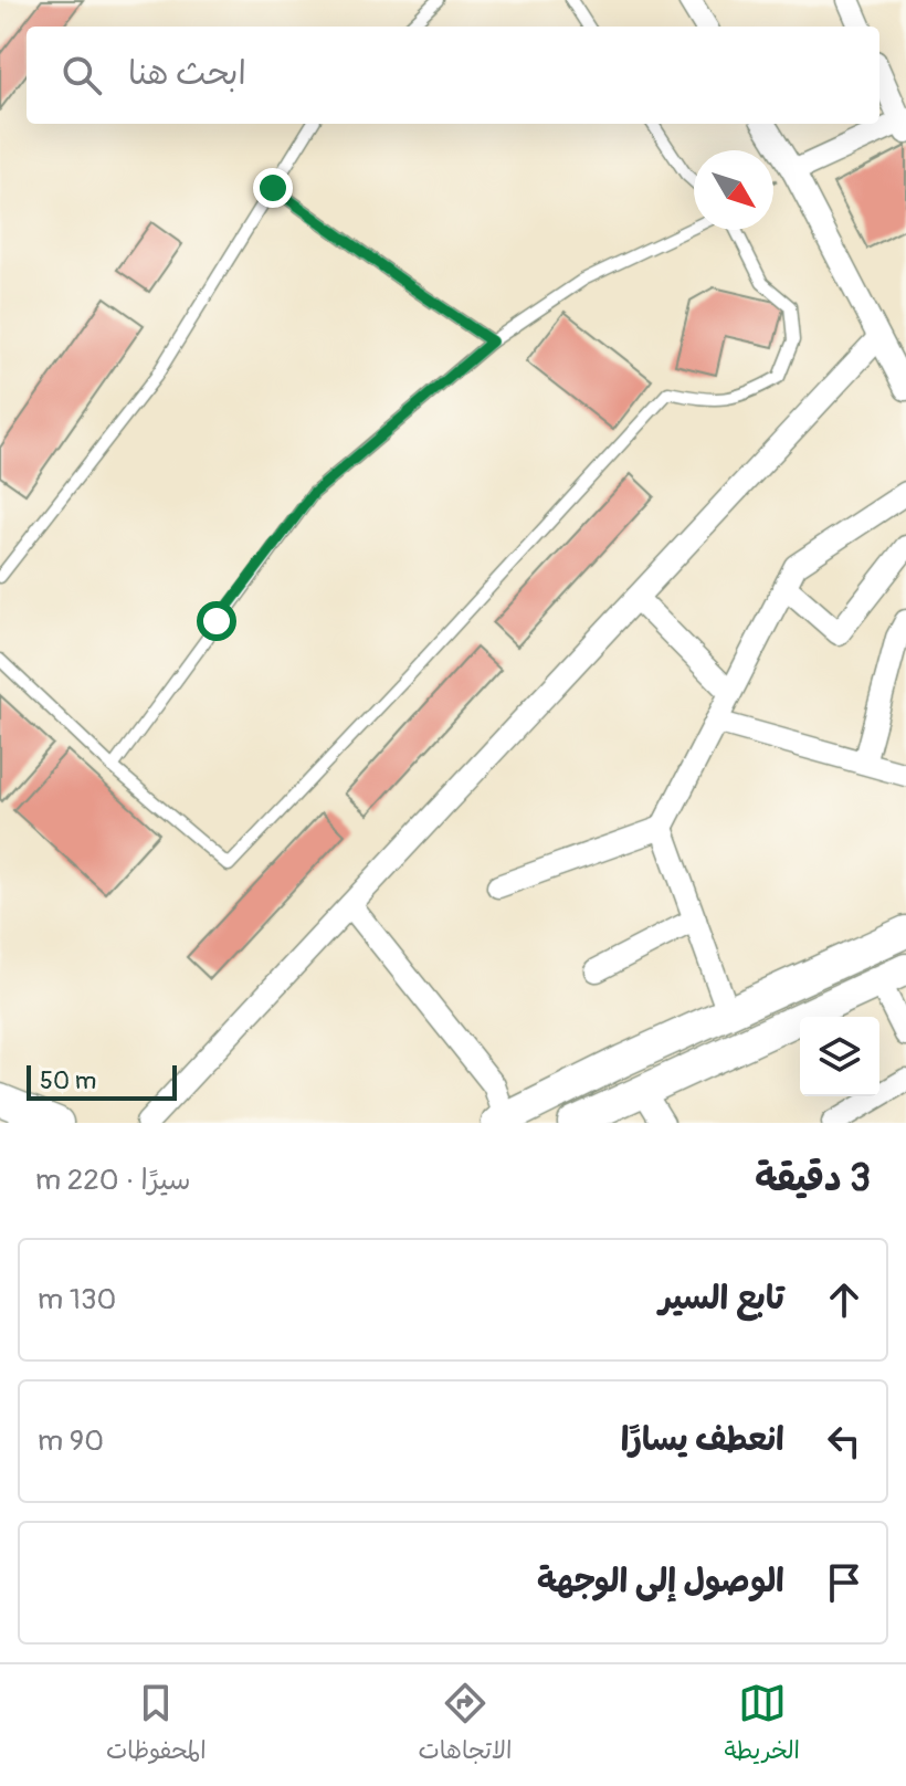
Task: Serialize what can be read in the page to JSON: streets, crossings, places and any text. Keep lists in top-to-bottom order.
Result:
{
  "scale_bar": "50 m",
  "north": "bottom right",
  "page": {
    "search": "ابحث هنا",
    "scale": "50 m",
    "heading": ["3 دقيقة", "سيرًا · 220 m"],
    "list": [
      ["تابع السير", "130 m"],
      ["انعطف يسارًا", "90 m"],
      "الوصول إلى الوجهة"
    ],
    "nav": ["الخريطة", "الاتجاهات", "المحفوظات"]
  }
}
